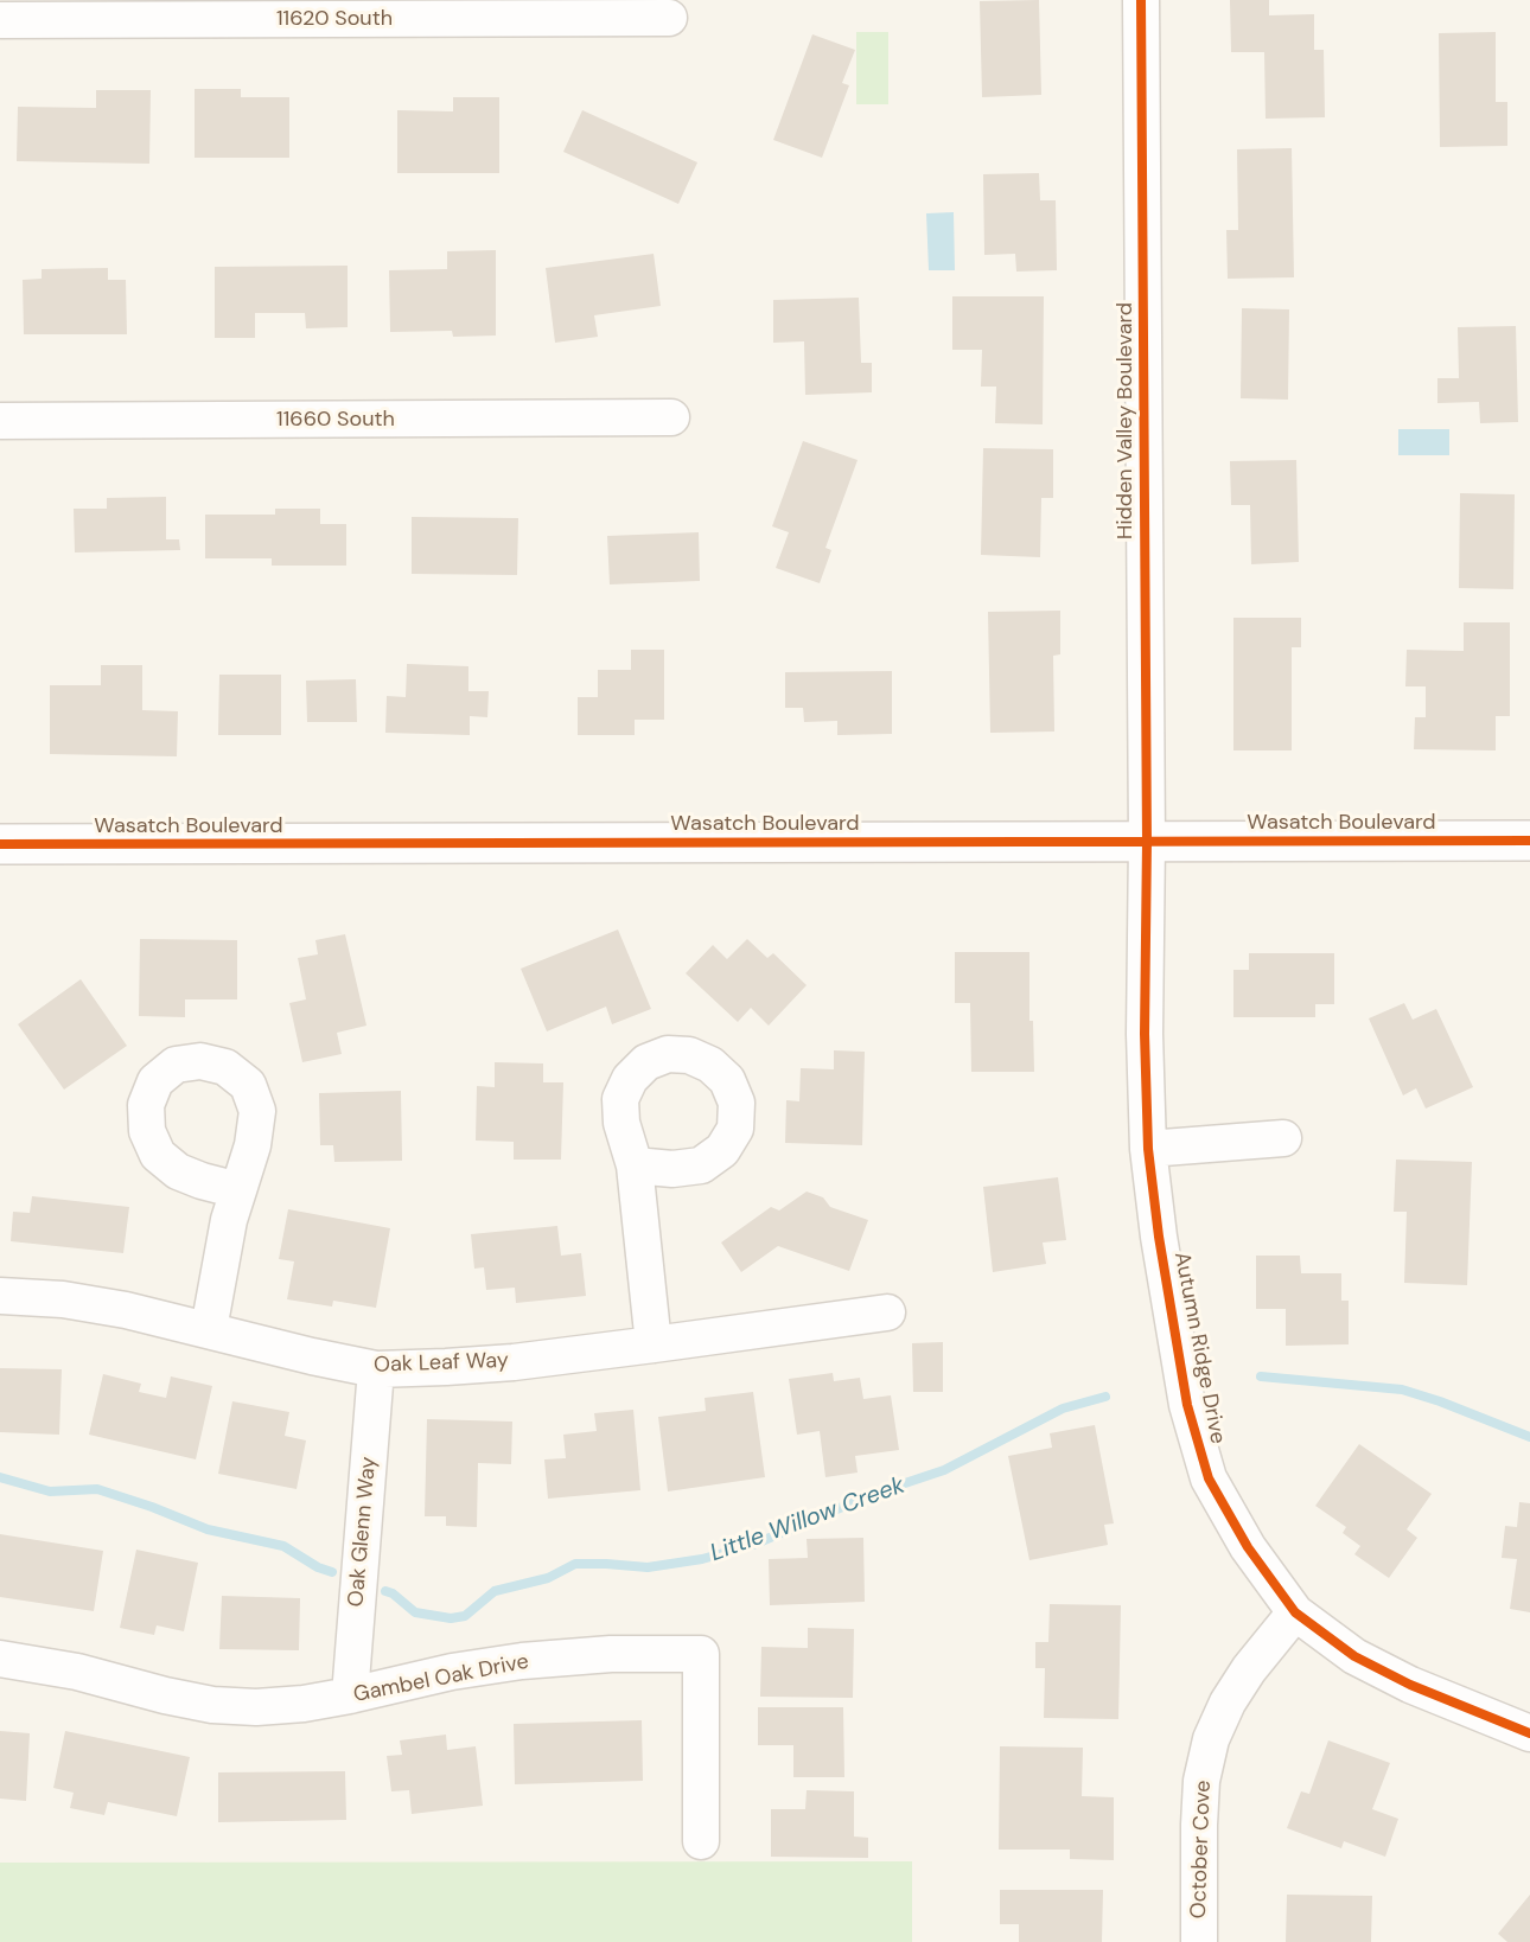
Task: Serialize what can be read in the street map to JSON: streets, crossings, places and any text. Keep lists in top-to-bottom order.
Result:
{
  "streets": {
    "main road": ["Wasatch Boulevard"],
    "street": [
      "11620 South",
      "11660 South",
      "Hidden Valley Boulevard",
      "Autumn Ridge Drive",
      "Oak Leaf Way",
      "Oak Glenn Way",
      "Gambel Oak Drive",
      "October Cove"
    ]
  },
  "crossings": [
    ["Hidden Valley Boulevard", "Wasatch Boulevard"],
    ["Hidden Valley Boulevard", "Autumn Ridge Drive"],
    ["Wasatch Boulevard", "Autumn Ridge Drive"],
    ["Autumn Ridge Drive", "October Cove"],
    ["Oak Leaf Way", "Oak Glenn Way"],
    ["Oak Glenn Way", "Gambel Oak Drive"]
  ],
  "water": ["Little Willow Creek"]
}
